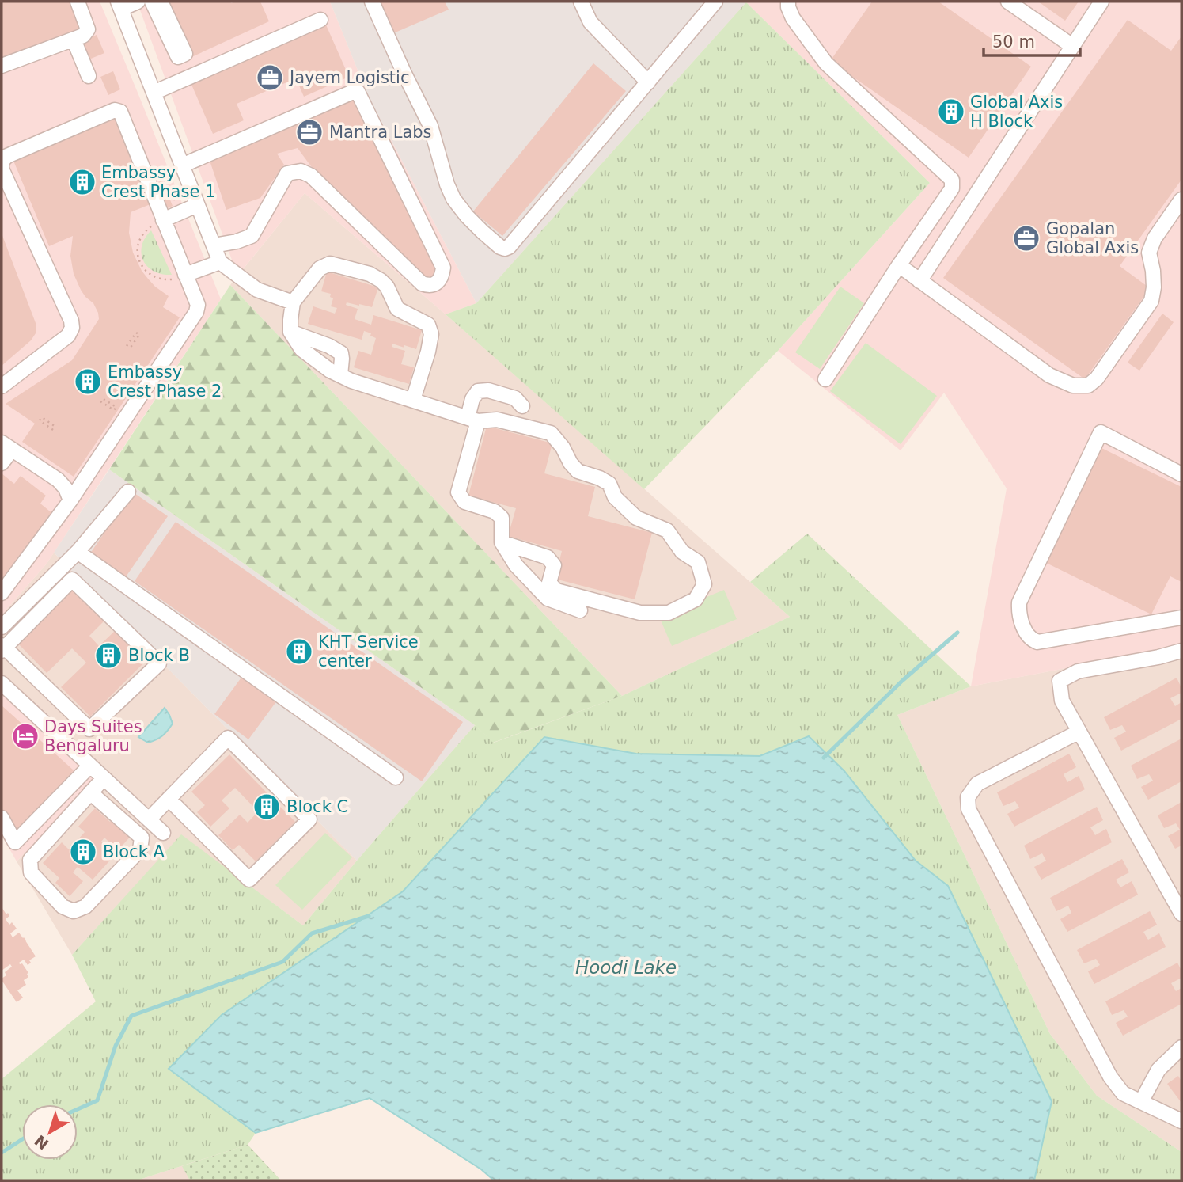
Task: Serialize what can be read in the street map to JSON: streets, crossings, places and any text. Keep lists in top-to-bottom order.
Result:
{
  "water": ["Hoodi Lake"],
  "places": {
    "office": ["Jayem Logistic", "Mantra Labs", "Gopalan Global Axis"],
    "building": [
      "Global Axis H Block",
      "Embassy Crest Phase 1",
      "Embassy Crest Phase 2",
      "KHT Service center",
      "Block B",
      "Block C",
      "Block A"
    ],
    "hotel": ["Days Suites Bengaluru"]
  },
  "scale_bar": "50 m",
  "north": "bottom left"
}
